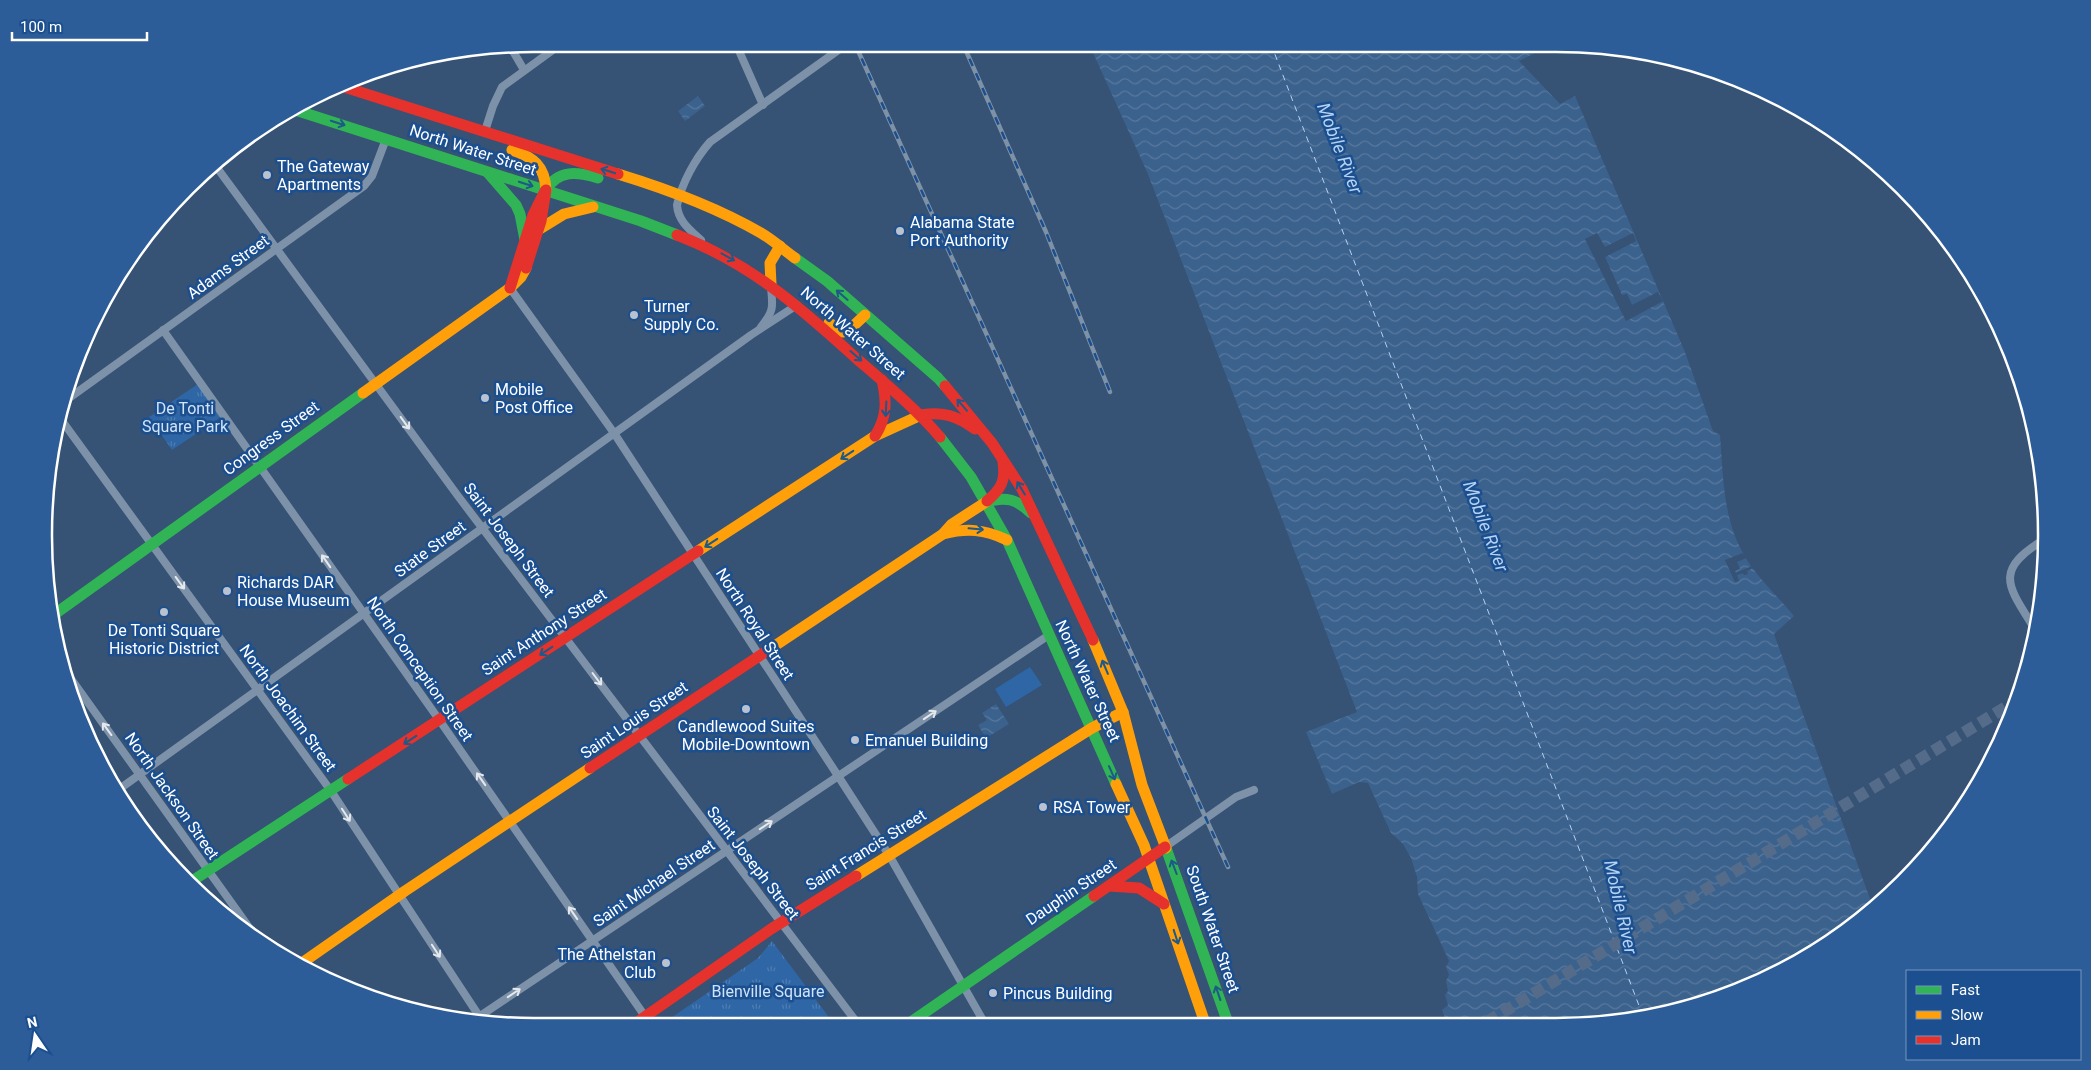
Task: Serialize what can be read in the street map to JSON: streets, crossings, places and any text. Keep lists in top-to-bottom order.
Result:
{
  "streets": {
    "main road": [
      "North Water Street",
      "Congress Street",
      "Saint Anthony Street",
      "Saint Louis Street",
      "Saint Francis Street",
      "Dauphin Street",
      "South Water Street"
    ],
    "street": [
      "Adams Street",
      "Saint Joseph Street",
      "State Street",
      "North Royal Street",
      "North Conception Street",
      "North Joachim Street",
      "North Jackson Street",
      "Saint Michael Street"
    ]
  },
  "crossings": [
    ["North Water Street", "Adams Street"],
    ["North Water Street", "Congress Street"],
    ["North Water Street", "State Street"],
    ["North Water Street", "Saint Anthony Street"],
    ["North Water Street", "Saint Louis Street"],
    ["North Water Street", "Saint Francis Street"],
    ["North Water Street", "Saint Michael Street"],
    ["North Water Street", "Dauphin Street"],
    ["North Water Street", "South Water Street"],
    ["Adams Street", "Saint Joseph Street"],
    ["Adams Street", "North Conception Street"],
    ["Congress Street", "Saint Joseph Street"],
    ["Congress Street", "North Royal Street"],
    ["Congress Street", "North Conception Street"],
    ["Congress Street", "North Joachim Street"],
    ["Saint Joseph Street", "State Street"],
    ["Saint Joseph Street", "Saint Anthony Street"],
    ["Saint Joseph Street", "Saint Louis Street"],
    ["Saint Joseph Street", "Saint Francis Street"],
    ["Saint Joseph Street", "Saint Michael Street"],
    ["State Street", "North Royal Street"],
    ["State Street", "North Conception Street"],
    ["State Street", "North Joachim Street"],
    ["State Street", "North Jackson Street"],
    ["North Royal Street", "Saint Anthony Street"],
    ["North Royal Street", "Saint Louis Street"],
    ["North Royal Street", "Saint Francis Street"],
    ["North Royal Street", "Saint Michael Street"],
    ["North Royal Street", "Dauphin Street"],
    ["Saint Anthony Street", "North Conception Street"],
    ["Saint Anthony Street", "North Joachim Street"],
    ["Saint Anthony Street", "North Jackson Street"],
    ["North Conception Street", "Saint Louis Street"],
    ["North Conception Street", "Saint Michael Street"],
    ["North Joachim Street", "Saint Louis Street"],
    ["Dauphin Street", "South Water Street"]
  ],
  "one_way": [
    "Saint Anthony Street",
    "North Conception Street",
    "North Joachim Street",
    "North Jackson Street",
    "Saint Michael Street"
  ],
  "water": ["Mobile River"],
  "parks": ["De Tonti Square Park", "Bienville Square"],
  "places": [
    "The Gateway Apartments",
    "Alabama State Port Authority",
    "Turner Supply Co.",
    "Mobile Post Office",
    "Richards DAR House Museum",
    "De Tonti Square Historic District",
    "Candlewood Suites Mobile-Downtown",
    "Emanuel Building",
    "RSA Tower",
    "The Athelstan Club",
    "Pincus Building"
  ],
  "legend": ["Fast", "Slow", "Jam"],
  "scale_bar": "100 m",
  "north": "top"
}
